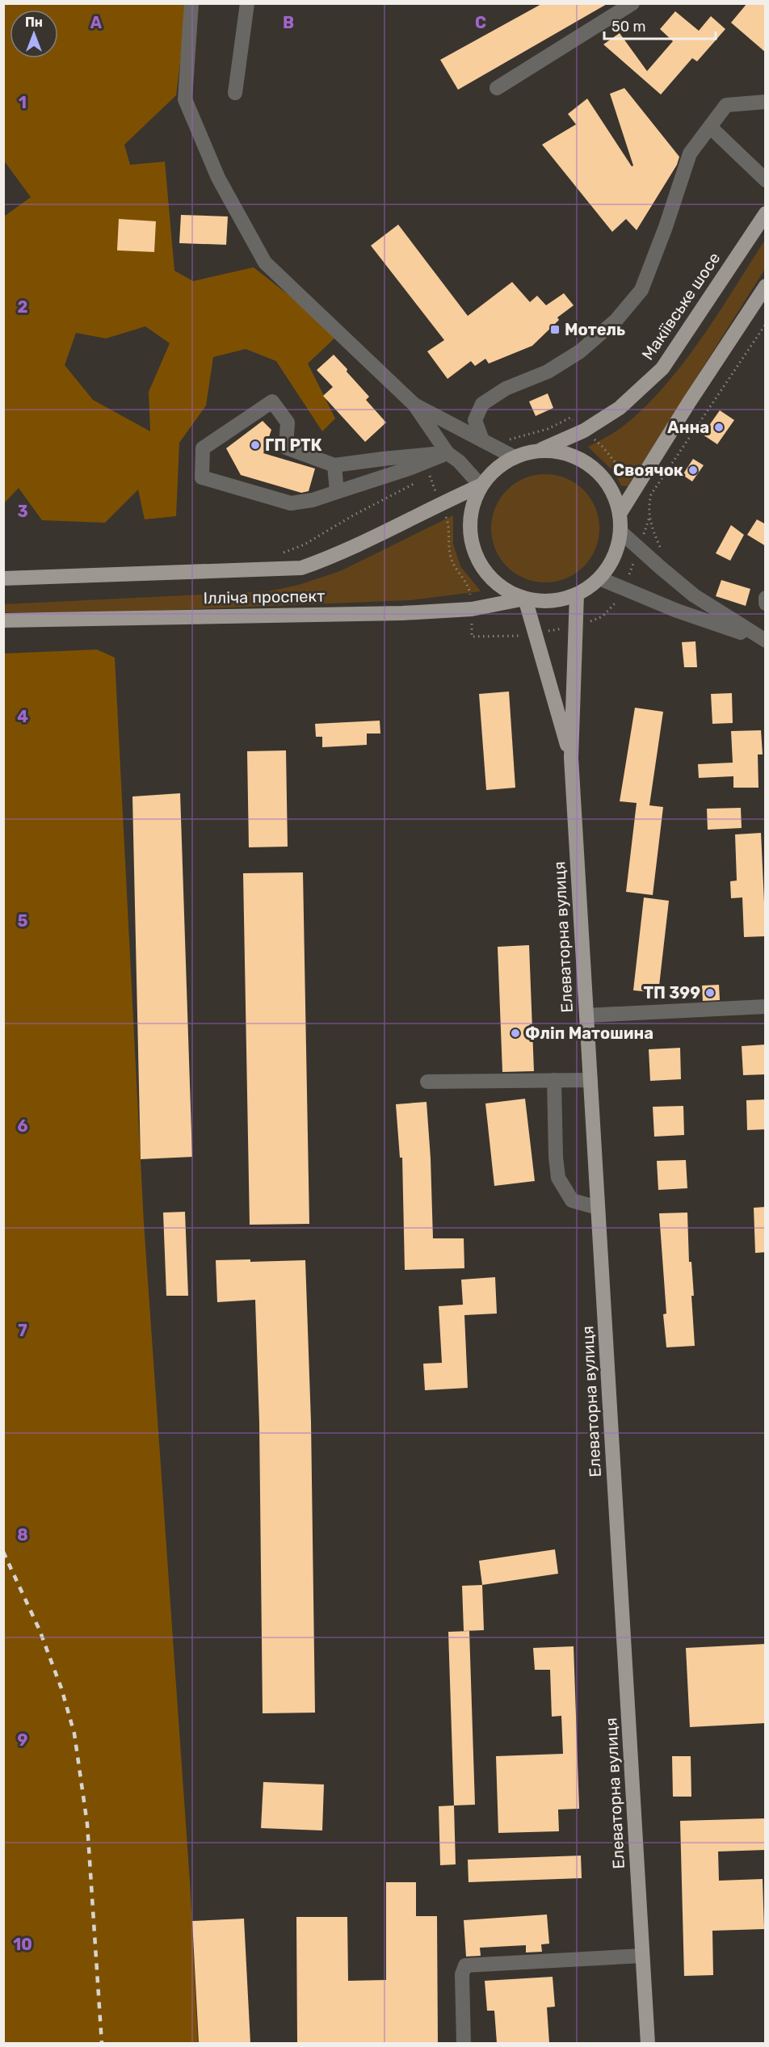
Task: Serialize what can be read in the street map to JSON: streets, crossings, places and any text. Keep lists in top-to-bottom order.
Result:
{
  "streets": {
    "main road": ["Макіївське шосе", "Ілліча проспект", "Елеваторна вулиця"]
  },
  "crossings": [
    ["Макіївське шосе", "Ілліча проспект"],
    ["Макіївське шосе", "Елеваторна вулиця"],
    ["Ілліча проспект", "Елеваторна вулиця"]
  ],
  "places": {
    "transit": ["Мотель"],
    "other": [
      "Анна",
      "ГП РТК",
      "Своячок",
      "ТП 399",
      "Фліп Матошина"
    ]
  },
  "scale_bar": "50 m",
  "north": "top",
  "grid": {
    "columns": ["A", "B", "C"],
    "rows": [
      "1",
      "2",
      "3",
      "4",
      "5",
      "6",
      "7",
      "8",
      "9",
      "10"
    ]
  }
}
